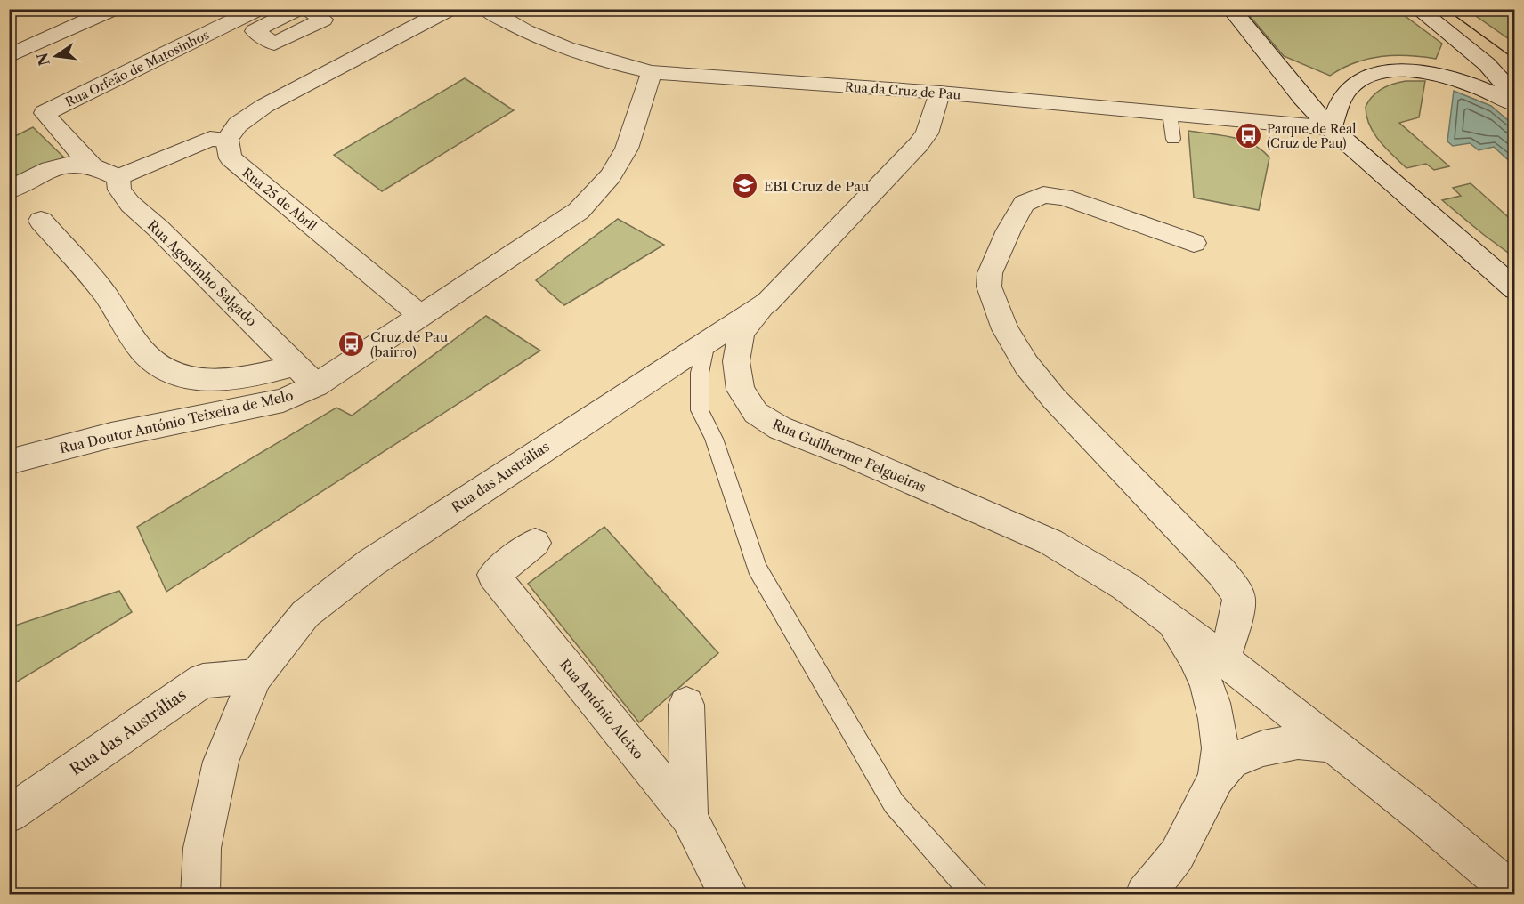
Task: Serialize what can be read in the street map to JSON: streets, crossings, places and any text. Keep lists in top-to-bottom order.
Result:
{
  "streets": {
    "street": [
      "Rua Orfeão de Matosinhos",
      "Rua da Cruz de Pau",
      "Rua 25 de Abril",
      "Rua Agostinho Salgado",
      "Rua Doutor António Teixeira de Melo",
      "Rua Guilherme Felgueiras",
      "Rua das Austrálias",
      "Rua António Aleixo"
    ]
  },
  "crossings": [
    ["Rua da Cruz de Pau", "Rua Doutor António Teixeira de Melo"],
    ["Rua da Cruz de Pau", "Rua Guilherme Felgueiras"],
    ["Rua 25 de Abril", "Rua Doutor António Teixeira de Melo"],
    ["Rua Agostinho Salgado", "Rua Doutor António Teixeira de Melo"],
    ["Rua Guilherme Felgueiras", "Rua das Austrálias"]
  ],
  "places": {
    "bus stop": ["Parque de Real (Cruz de Pau)", "Cruz de Pau (bairro)"],
    "school or university": ["EB1 Cruz de Pau"]
  },
  "north": "left"
}
